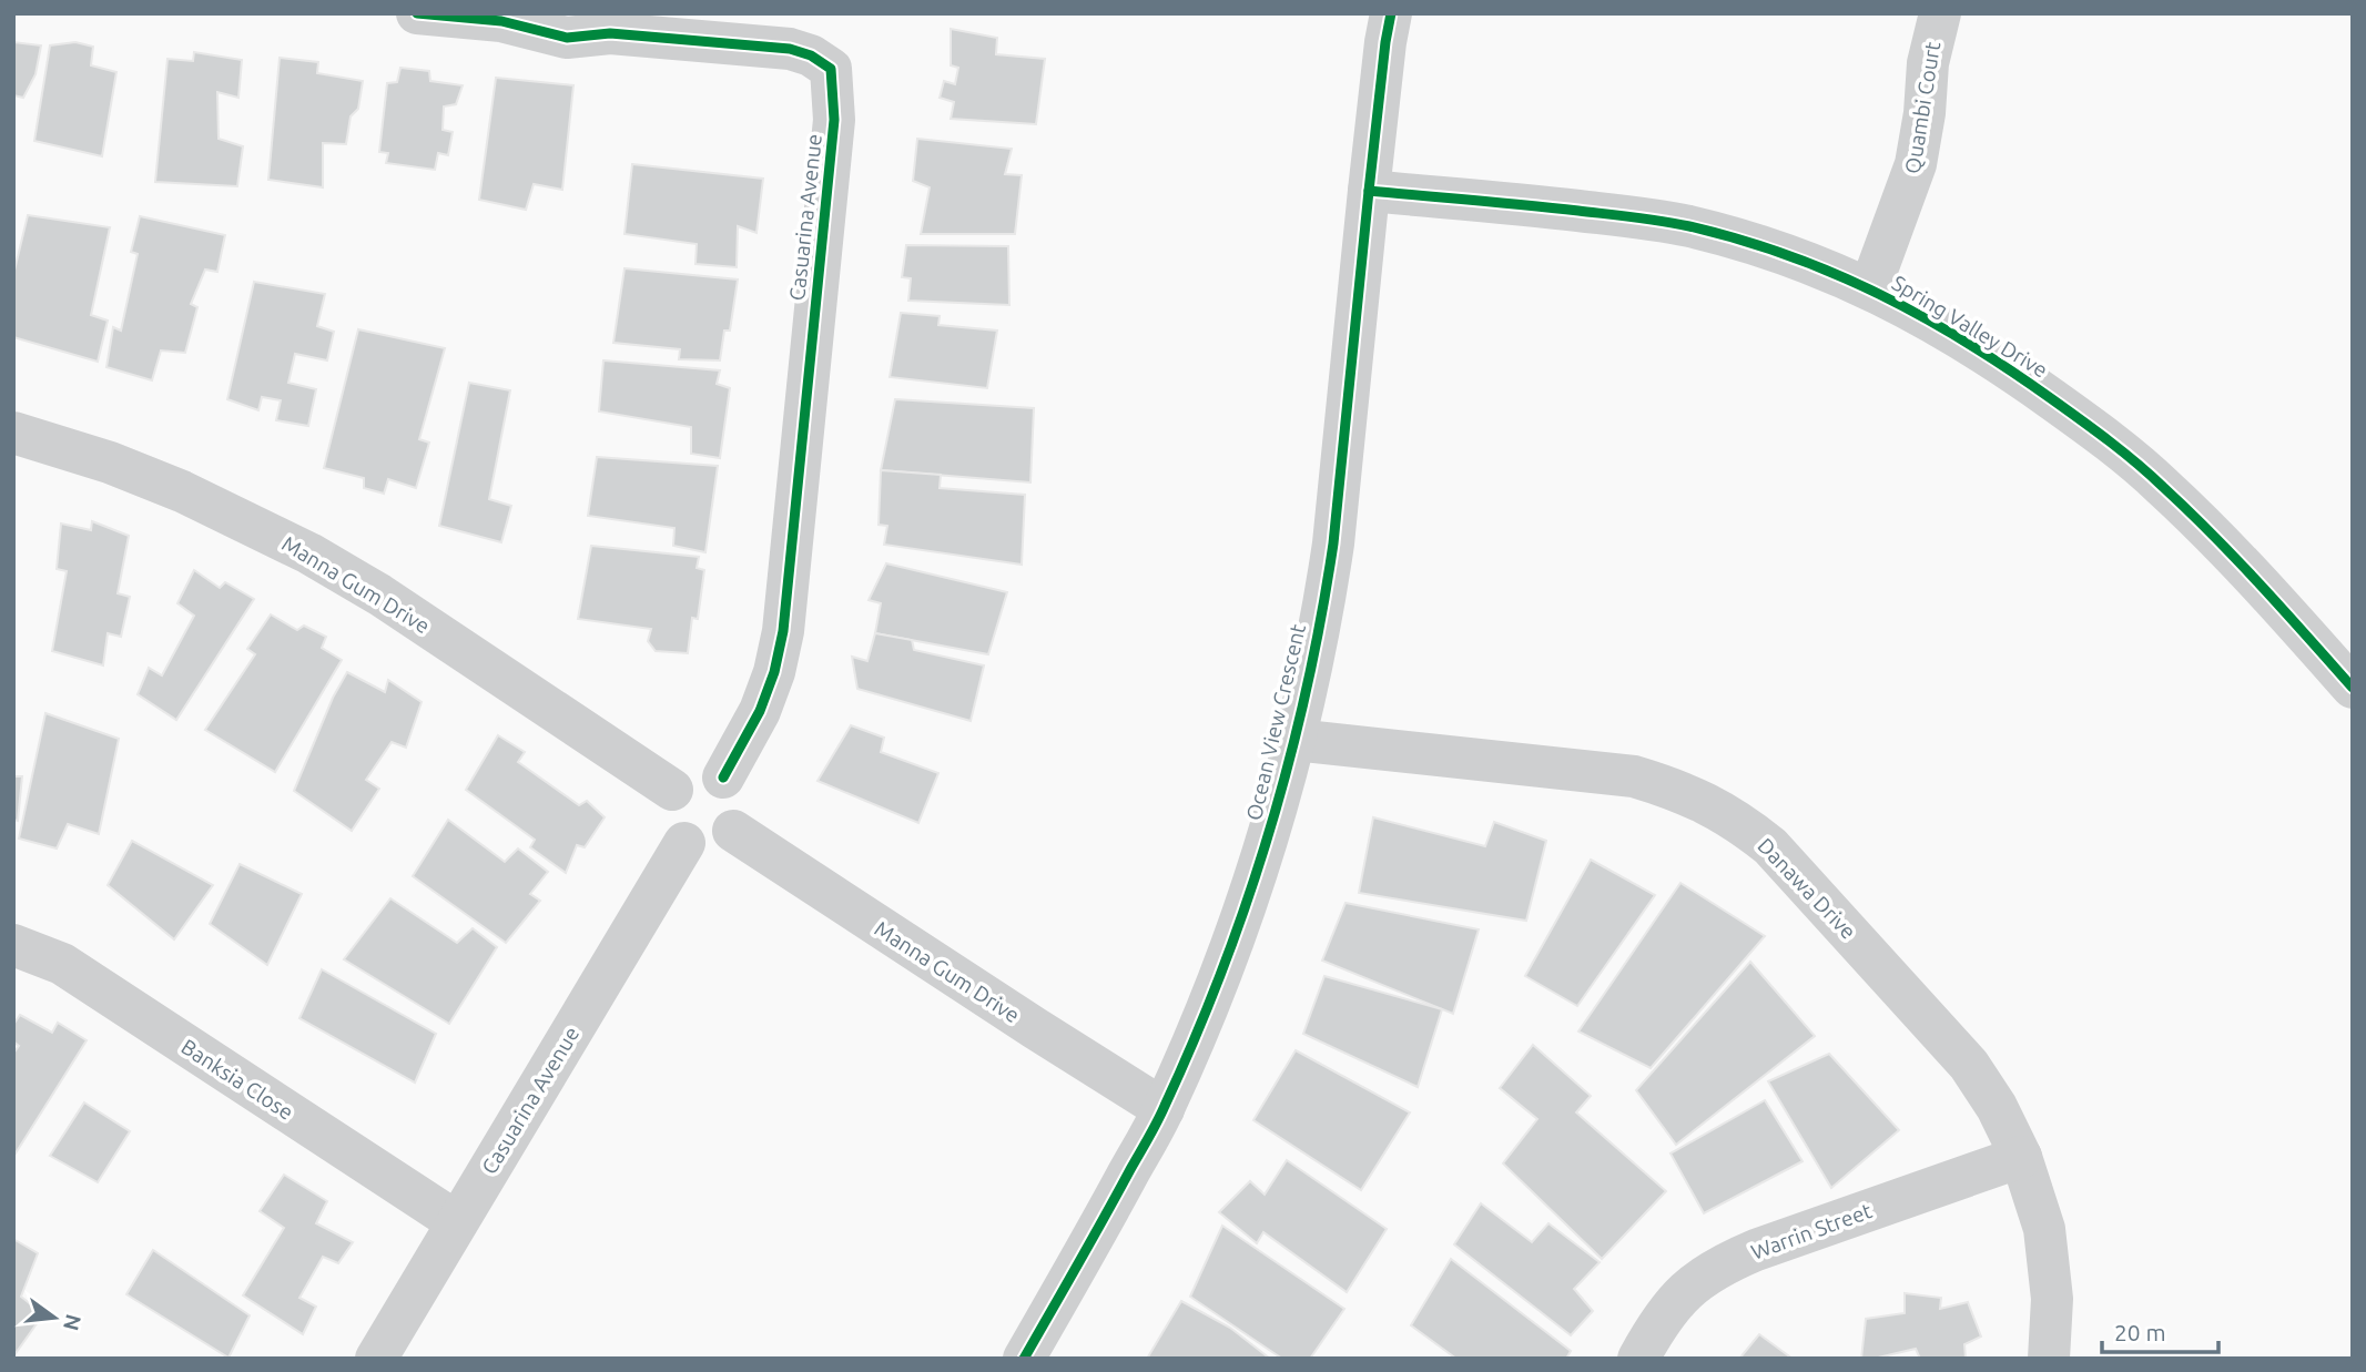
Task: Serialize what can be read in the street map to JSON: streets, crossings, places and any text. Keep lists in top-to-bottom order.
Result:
{
  "streets": {
    "street": [
      "Quambi Court",
      "Casuarina Avenue",
      "Spring Valley Drive",
      "Manna Gum Drive",
      "Ocean View Crescent",
      "Danawa Drive",
      "Banksia Close",
      "Warrin Street"
    ]
  },
  "crossings": [
    ["Quambi Court", "Spring Valley Drive"],
    ["Casuarina Avenue", "Manna Gum Drive"],
    ["Casuarina Avenue", "Banksia Close"],
    ["Spring Valley Drive", "Ocean View Crescent"],
    ["Manna Gum Drive", "Ocean View Crescent"],
    ["Ocean View Crescent", "Danawa Drive"],
    ["Danawa Drive", "Warrin Street"]
  ],
  "scale_bar": "20 m",
  "north": "right"
}
